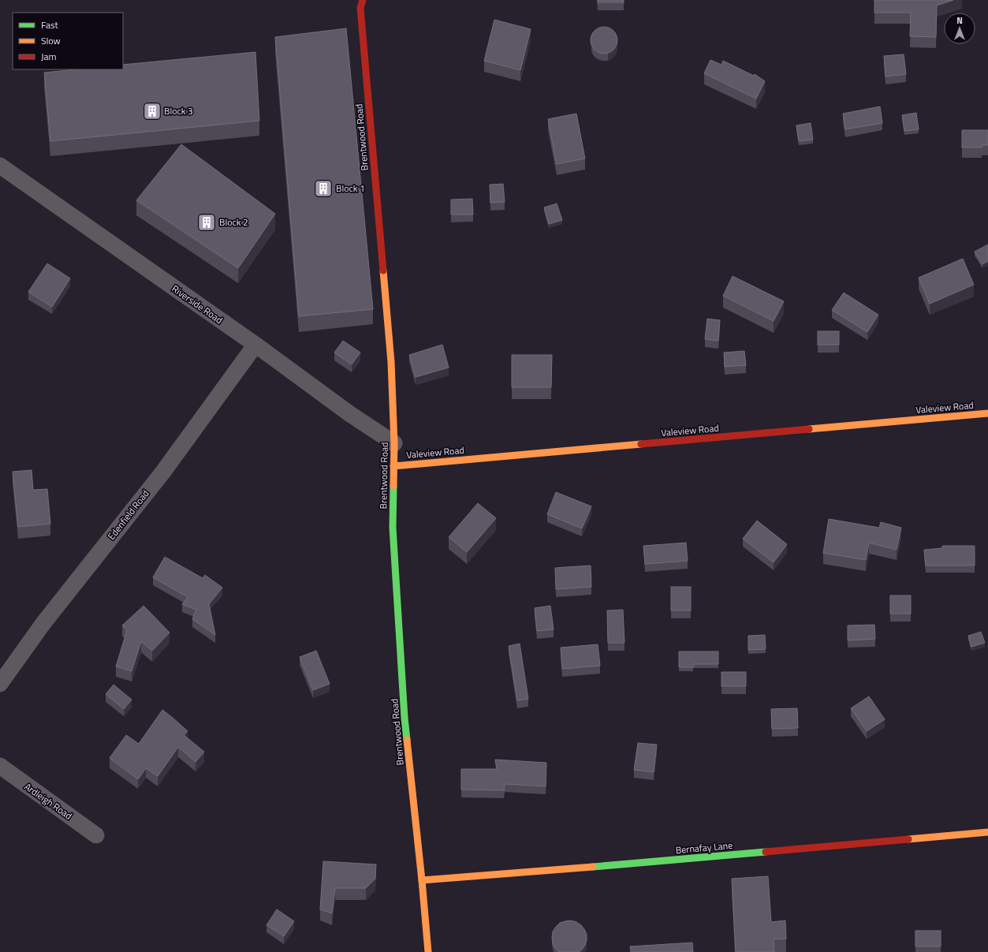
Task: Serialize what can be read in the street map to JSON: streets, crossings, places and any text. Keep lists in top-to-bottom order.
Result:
{
  "streets": {
    "street": [
      "Brentwood Road",
      "Riverside Road",
      "Valeview Road",
      "Edenfield Road",
      "Ardleigh Road",
      "Bernafay Lane"
    ]
  },
  "crossings": [
    ["Brentwood Road", "Riverside Road"],
    ["Brentwood Road", "Valeview Road"],
    ["Brentwood Road", "Bernafay Lane"],
    ["Riverside Road", "Edenfield Road"]
  ],
  "places": {
    "building": ["Block 3", "Block 1", "Block 2"]
  },
  "legend": ["Fast", "Slow", "Jam"],
  "north": "top"
}
